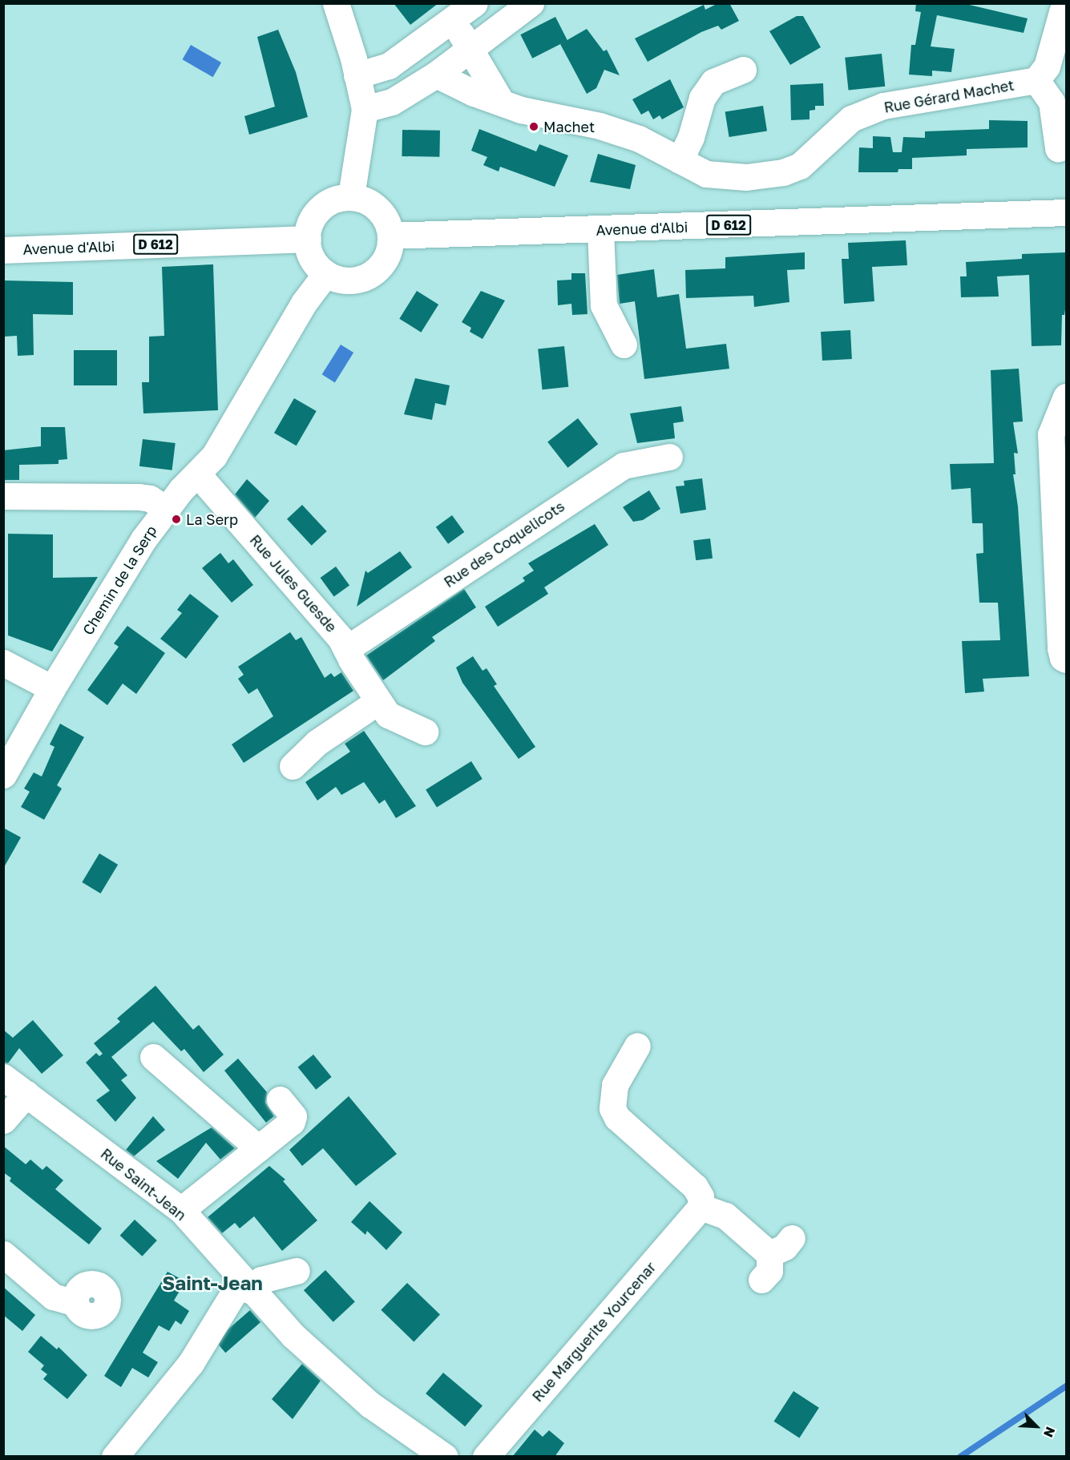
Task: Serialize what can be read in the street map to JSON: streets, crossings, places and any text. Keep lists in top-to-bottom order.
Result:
{
  "streets": {
    "street": [
      "Rue Gérard Machet",
      "D 612",
      "Avenue d'Albi",
      "Rue des Coquelicots",
      "Chemin de la Serp",
      "Rue Jules Guesde",
      "Rue Saint-Jean",
      "Rue Marguerite Yourcenar"
    ]
  },
  "crossings": [
    ["Avenue d'Albi", "Chemin de la Serp"],
    ["Rue des Coquelicots", "Rue Jules Guesde"],
    ["Chemin de la Serp", "Rue Jules Guesde"]
  ],
  "districts": ["Saint-Jean"],
  "places": ["Machet", "La Serp"],
  "north": "bottom right"
}
